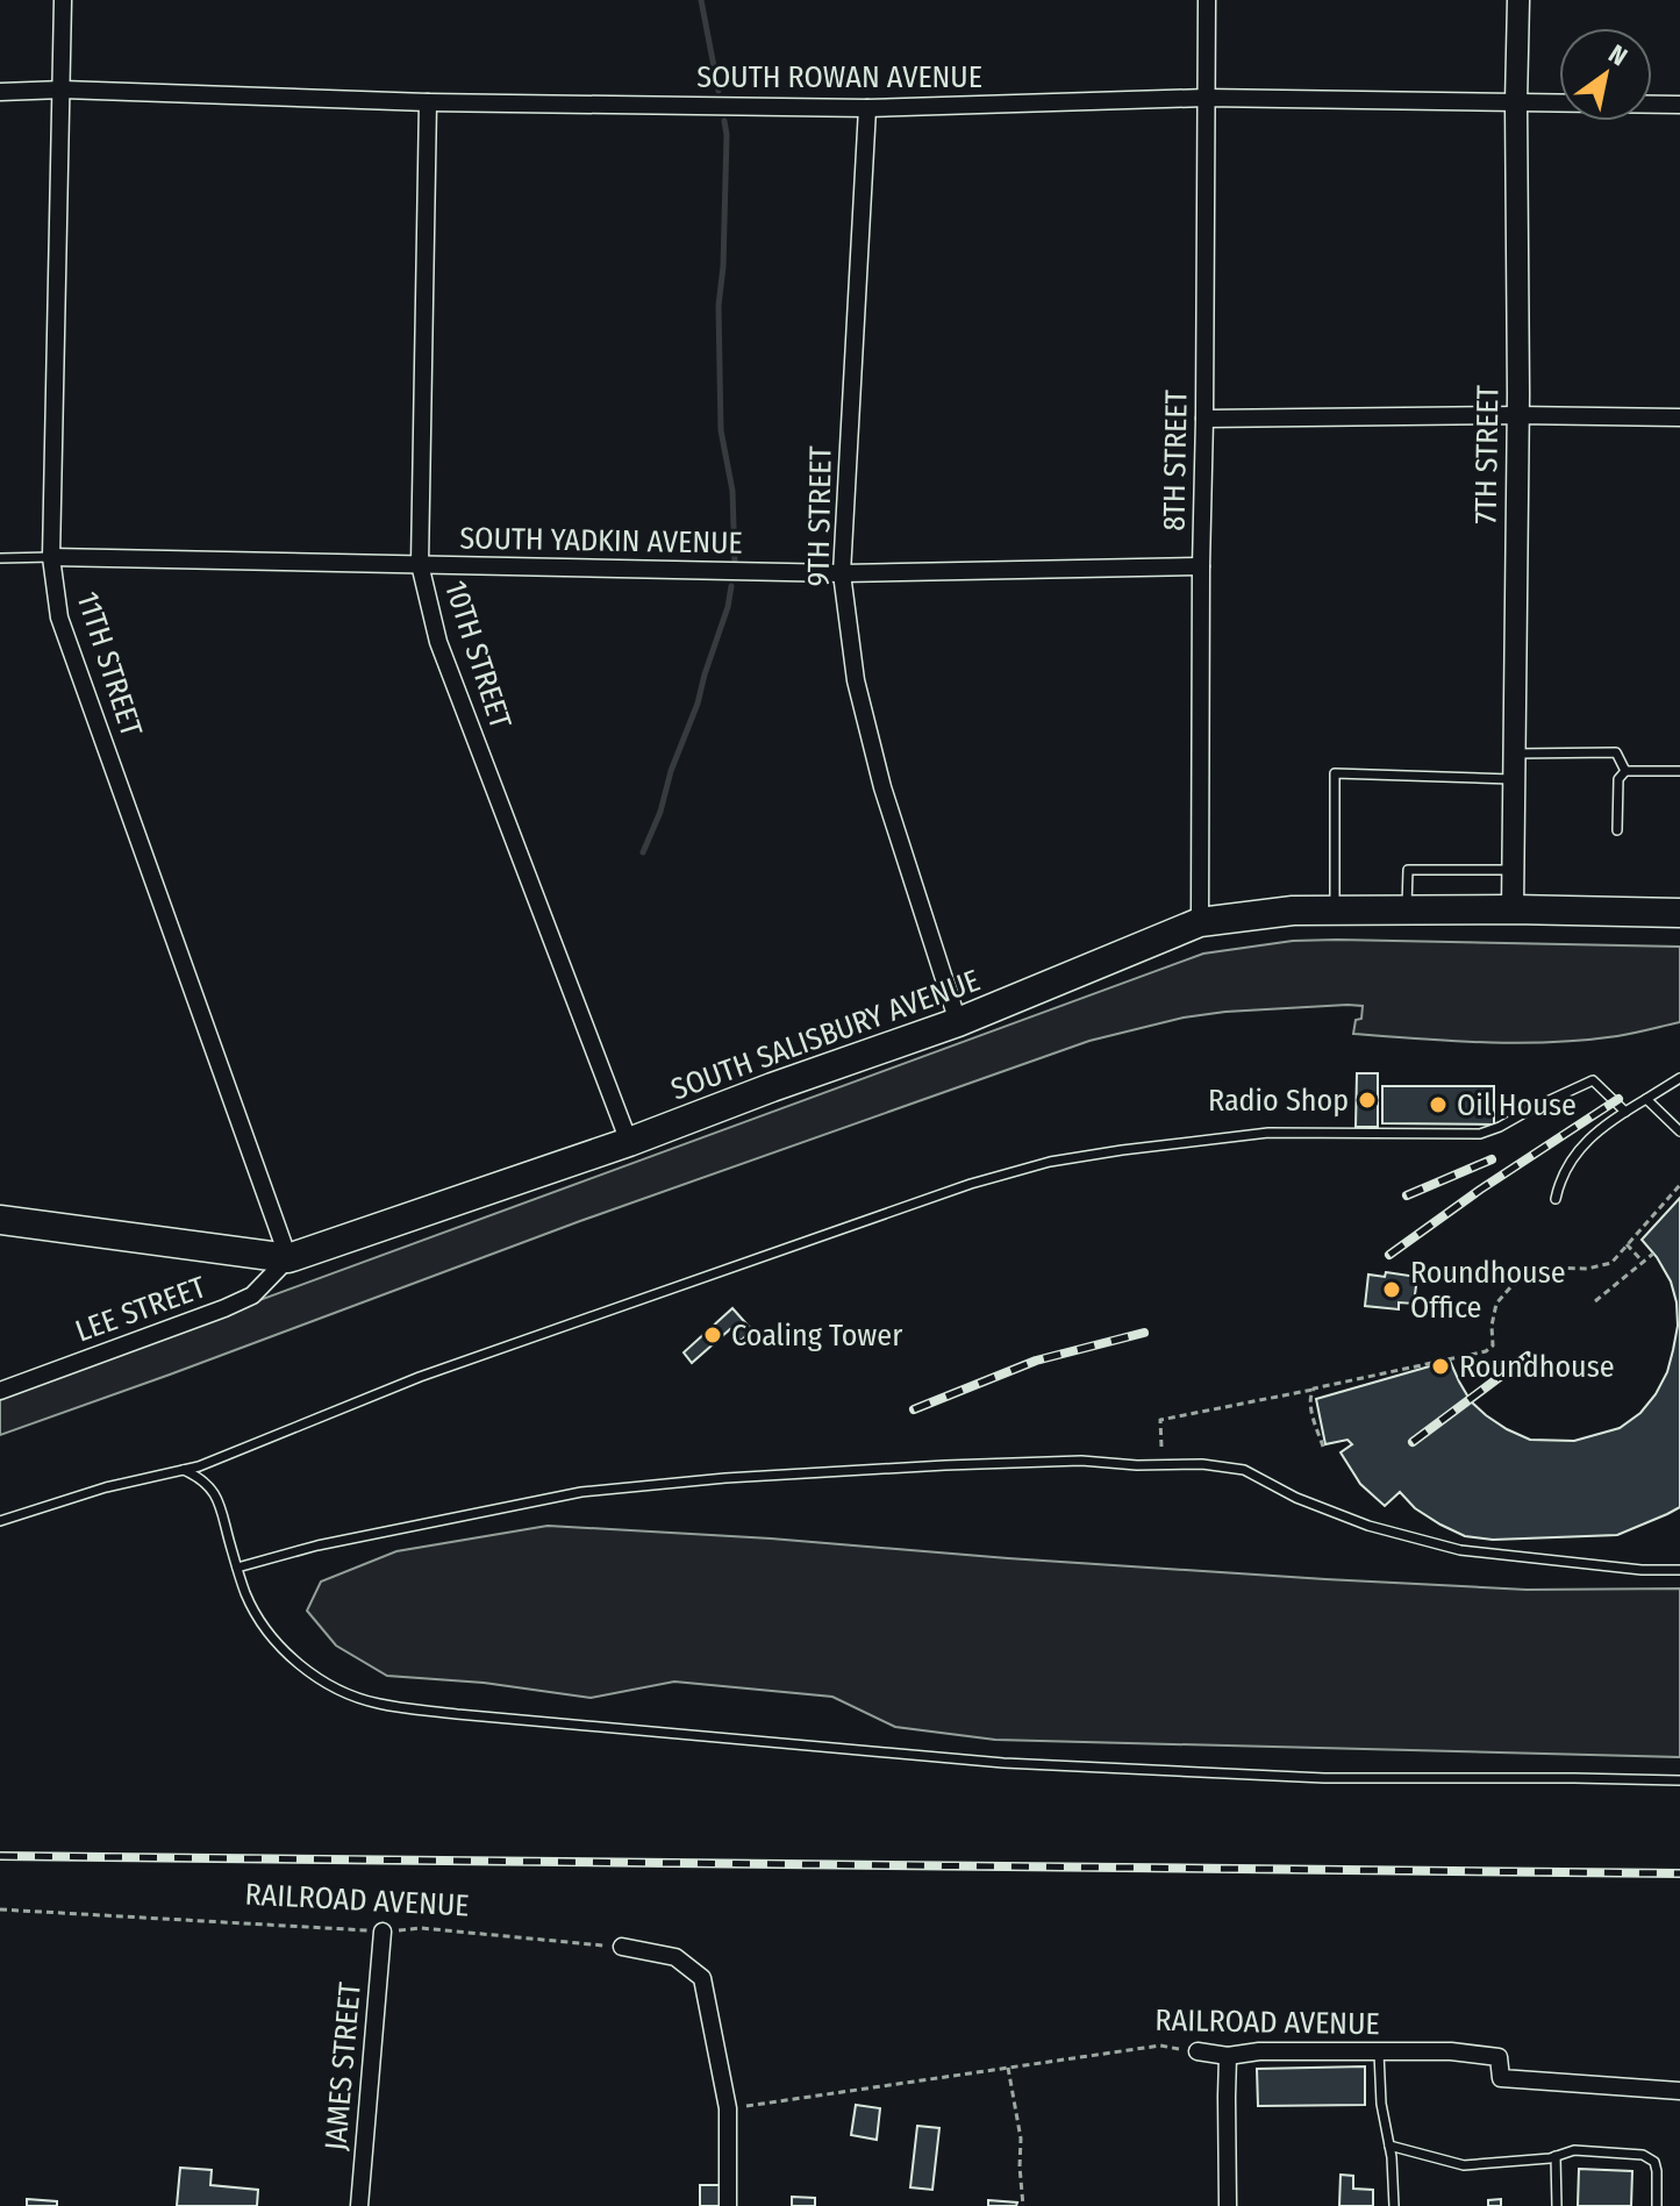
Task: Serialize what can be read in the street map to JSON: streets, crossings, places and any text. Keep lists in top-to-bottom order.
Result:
{
  "streets": {
    "main road": ["SOUTH SALISBURY AVENUE"],
    "street": [
      "SOUTH ROWAN AVENUE",
      "7TH STREET",
      "8TH STREET",
      "9TH STREET",
      "SOUTH YADKIN AVENUE",
      "10TH STREET",
      "11TH STREET",
      "LEE STREET",
      "RAILROAD AVENUE",
      "JAMES STREET"
    ]
  },
  "crossings": [
    ["SOUTH ROWAN AVENUE", "7TH STREET"],
    ["SOUTH ROWAN AVENUE", "8TH STREET"],
    ["SOUTH ROWAN AVENUE", "9TH STREET"],
    ["SOUTH ROWAN AVENUE", "10TH STREET"],
    ["SOUTH ROWAN AVENUE", "11TH STREET"],
    ["7TH STREET", "SOUTH SALISBURY AVENUE"],
    ["8TH STREET", "SOUTH YADKIN AVENUE"],
    ["8TH STREET", "SOUTH SALISBURY AVENUE"],
    ["9TH STREET", "SOUTH YADKIN AVENUE"],
    ["9TH STREET", "SOUTH SALISBURY AVENUE"],
    ["SOUTH YADKIN AVENUE", "10TH STREET"],
    ["SOUTH YADKIN AVENUE", "11TH STREET"],
    ["10TH STREET", "SOUTH SALISBURY AVENUE"],
    ["11TH STREET", "SOUTH SALISBURY AVENUE"],
    ["11TH STREET", "LEE STREET"],
    ["SOUTH SALISBURY AVENUE", "LEE STREET"],
    ["RAILROAD AVENUE", "JAMES STREET"]
  ],
  "places": [
    "Radio Shop",
    "Oil House",
    "Roundhouse Office",
    "Coaling Tower",
    "Roundhouse"
  ],
  "north": "top right"
}
